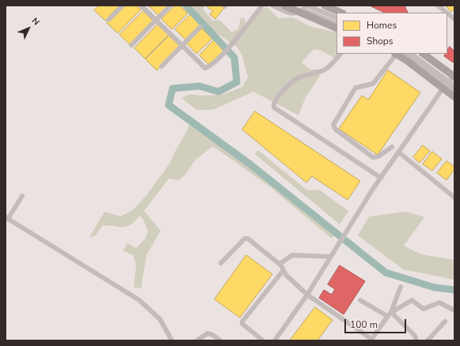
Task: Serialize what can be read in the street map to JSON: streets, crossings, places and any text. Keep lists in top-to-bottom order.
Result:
{
  "legend": ["Homes", "Shops"],
  "scale_bar": "100 m",
  "north": "top right"
}
